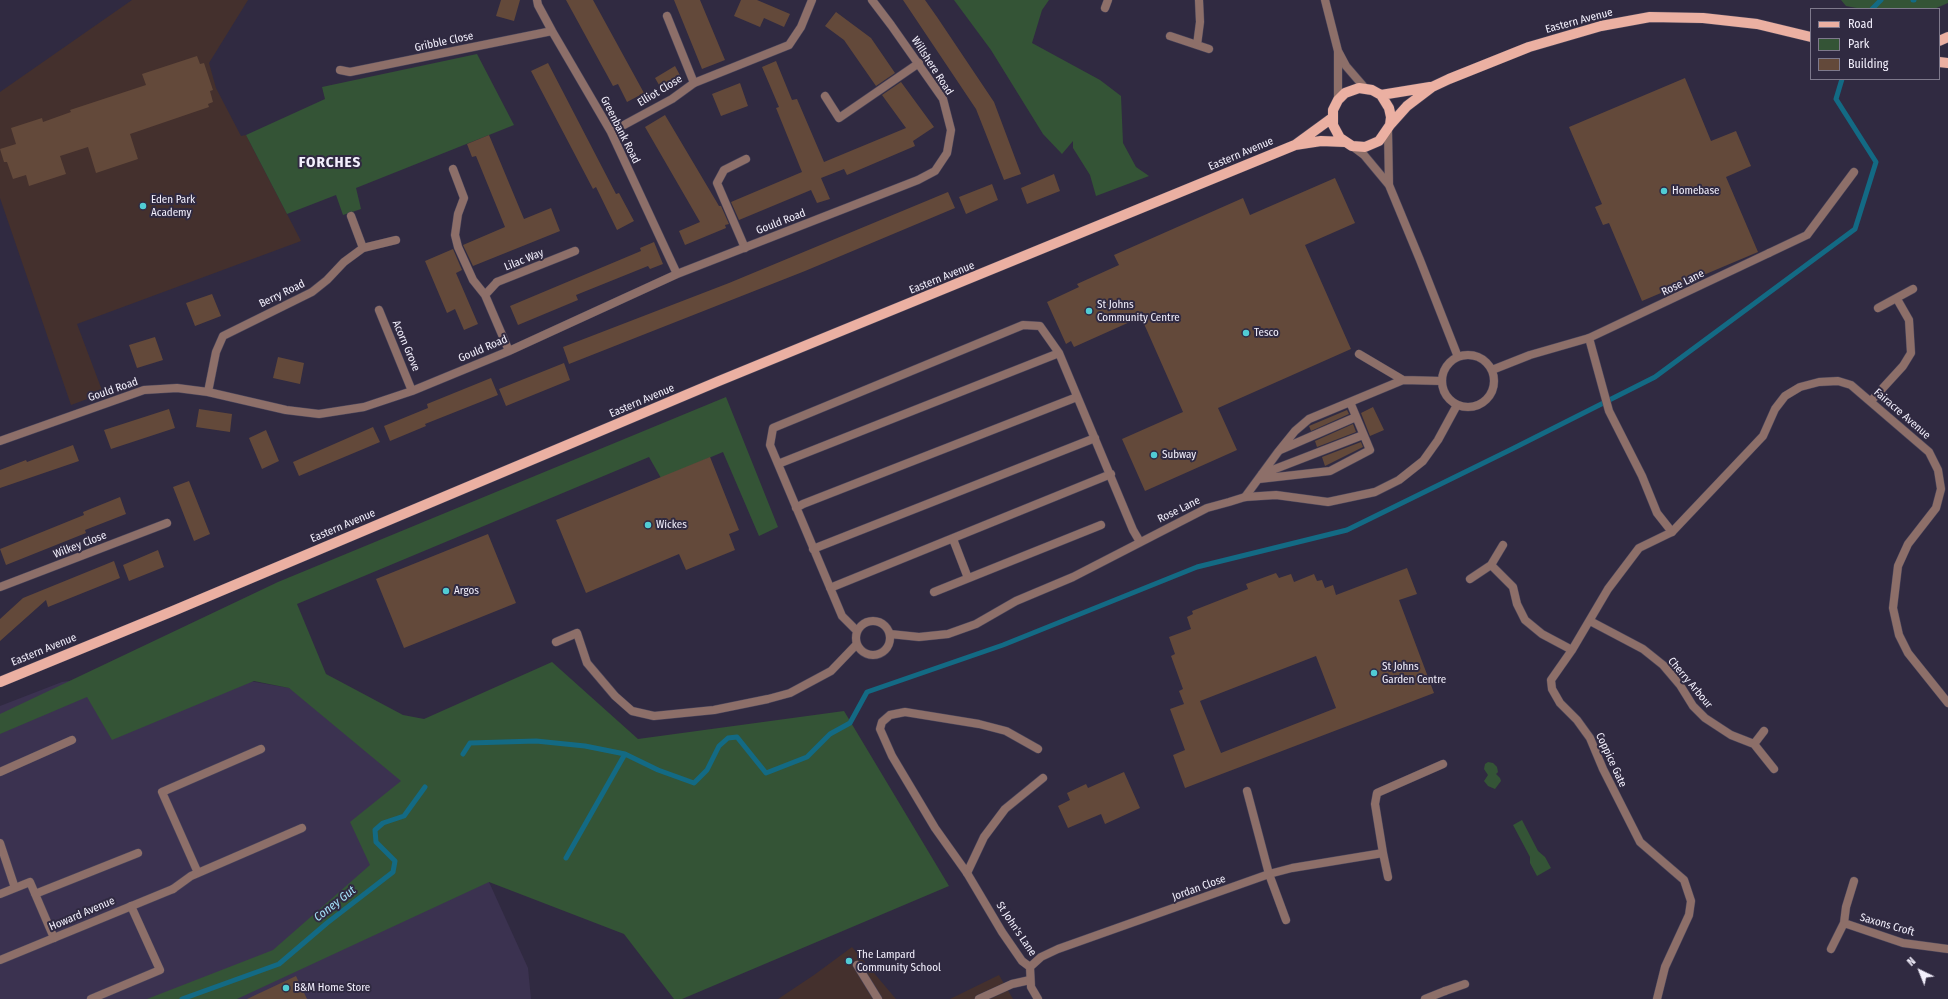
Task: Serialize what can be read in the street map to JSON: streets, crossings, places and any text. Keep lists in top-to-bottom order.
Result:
{
  "streets": {
    "main road": ["Eastern Avenue"],
    "street": [
      "Gribble Close",
      "Willshere Road",
      "Elliot Close",
      "Greenbank Road",
      "Gould Road",
      "Lilac Way",
      "Rose Lane",
      "Berry Road",
      "Acorn Grove",
      "Fairacre Avenue",
      "Wilkey Close",
      "Cherry Arbour",
      "Coppice Gate",
      "Jordan Close",
      "Howard Avenue",
      "Saxons Croft",
      "St John's Lane"
    ]
  },
  "crossings": [
    ["Gribble Close", "Greenbank Road"],
    ["Willshere Road", "Gould Road"],
    ["Elliot Close", "Greenbank Road"],
    ["Greenbank Road", "Gould Road"],
    ["Gould Road", "Berry Road"],
    ["Gould Road", "Acorn Grove"],
    ["Fairacre Avenue", "Coppice Gate"],
    ["Cherry Arbour", "Coppice Gate"],
    ["Jordan Close", "St John's Lane"]
  ],
  "districts": ["FORCHES"],
  "water": ["Coney Gut"],
  "places": [
    "Homebase",
    "Eden Park Academy",
    "St Johns Community Centre",
    "Tesco",
    "Subway",
    "Wickes",
    "Argos",
    "St Johns Garden Centre",
    "The Lampard Community School",
    "B&M Home Store"
  ],
  "legend": ["Road", "Park", "Building"],
  "north": "top left"
}
